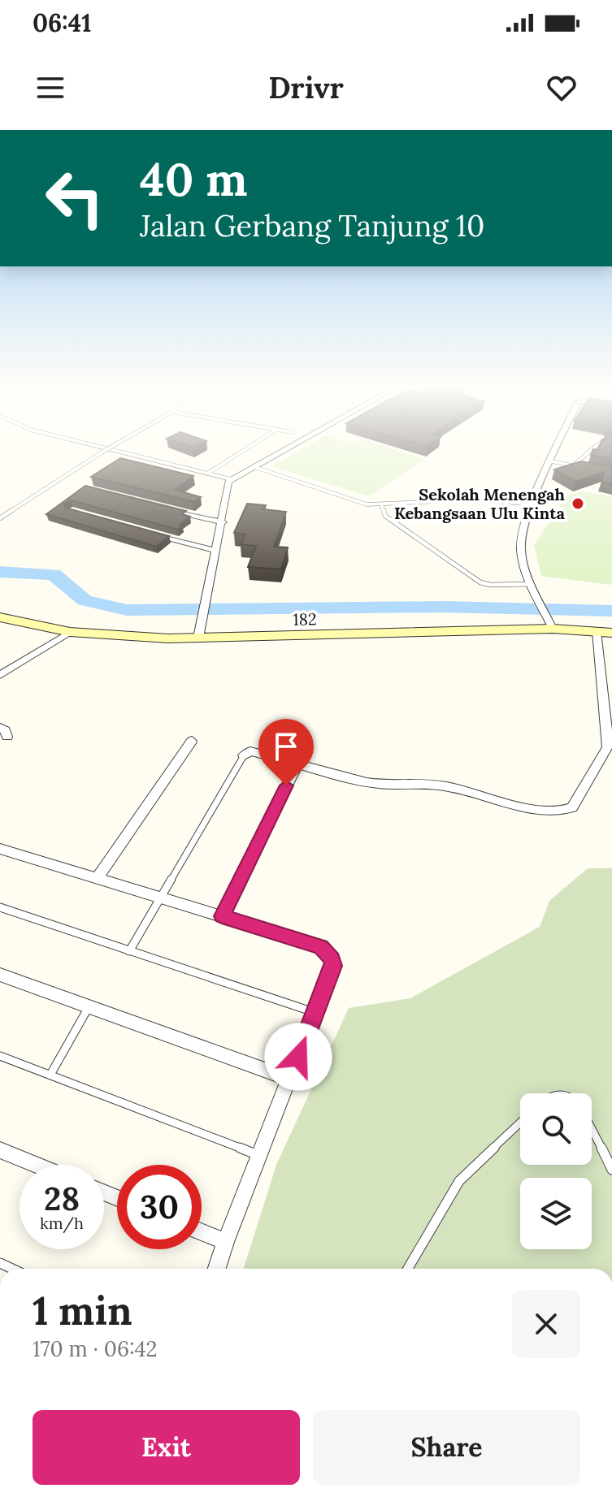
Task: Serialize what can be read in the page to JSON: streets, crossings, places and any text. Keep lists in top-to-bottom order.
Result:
{
  "streets": {
    "street": ["182"]
  },
  "places": ["Sekolah Menengah Kebangsaan Ulu Kinta"],
  "page": {
    "status": "06:41",
    "header": "Drivr",
    "turn": ["40 m", "Jalan Gerbang Tanjung 10"],
    "speed": "28 km/h",
    "limit": "30",
    "heading": ["1 min", "170 m · 06:42"],
    "buttons": ["Exit", "Share"]
  }
}
